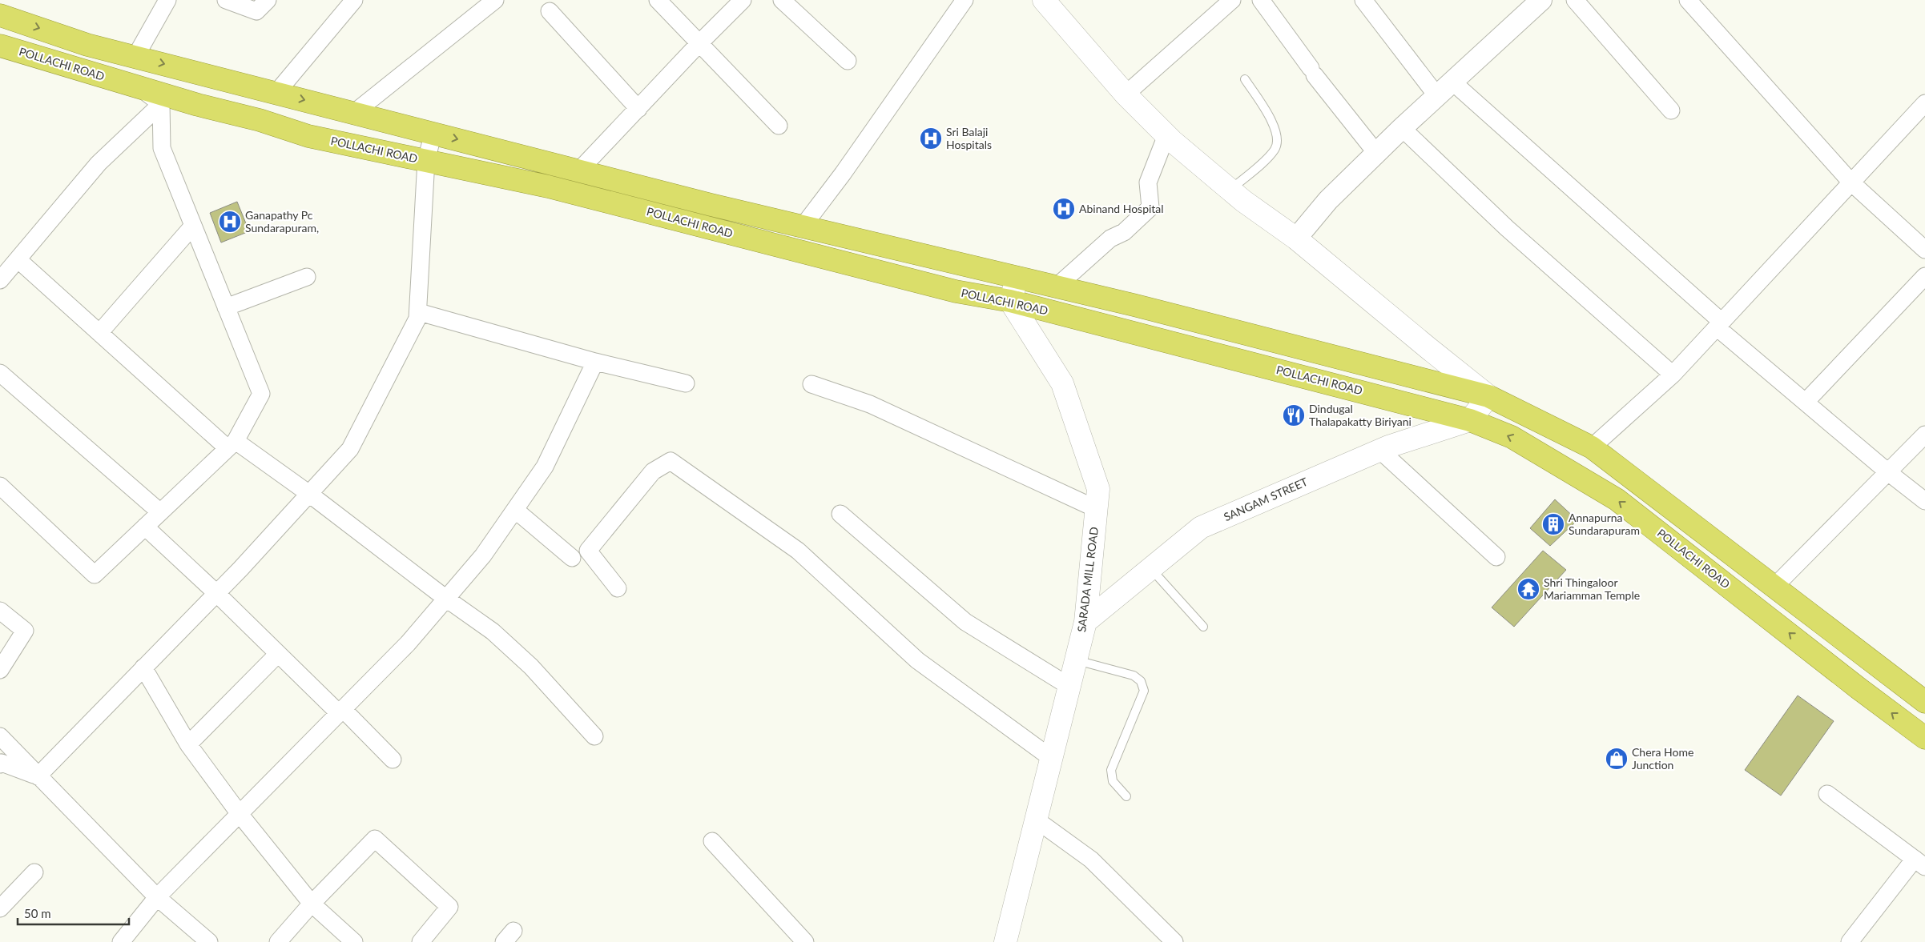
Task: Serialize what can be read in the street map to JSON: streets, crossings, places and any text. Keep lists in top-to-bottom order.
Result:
{
  "streets": {
    "highway": ["POLLACHI ROAD"],
    "main road": ["SANGAM STREET", "SARADA MILL ROAD"]
  },
  "crossings": [
    ["POLLACHI ROAD", "SANGAM STREET"],
    ["POLLACHI ROAD", "SARADA MILL ROAD"],
    ["SANGAM STREET", "SARADA MILL ROAD"]
  ],
  "places": {
    "hospital": ["Sri Balaji Hospitals", "Abinand Hospital", "Ganapathy Pc Sundarapuram,"],
    "restaurant": ["Dindugal Thalapakatty Biriyani"],
    "building": ["Annapurna Sundarapuram"],
    "temple": ["Shri Thingaloor Mariamman Temple"],
    "shop": ["Chera Home Junction"]
  },
  "scale_bar": "50 m"
}
